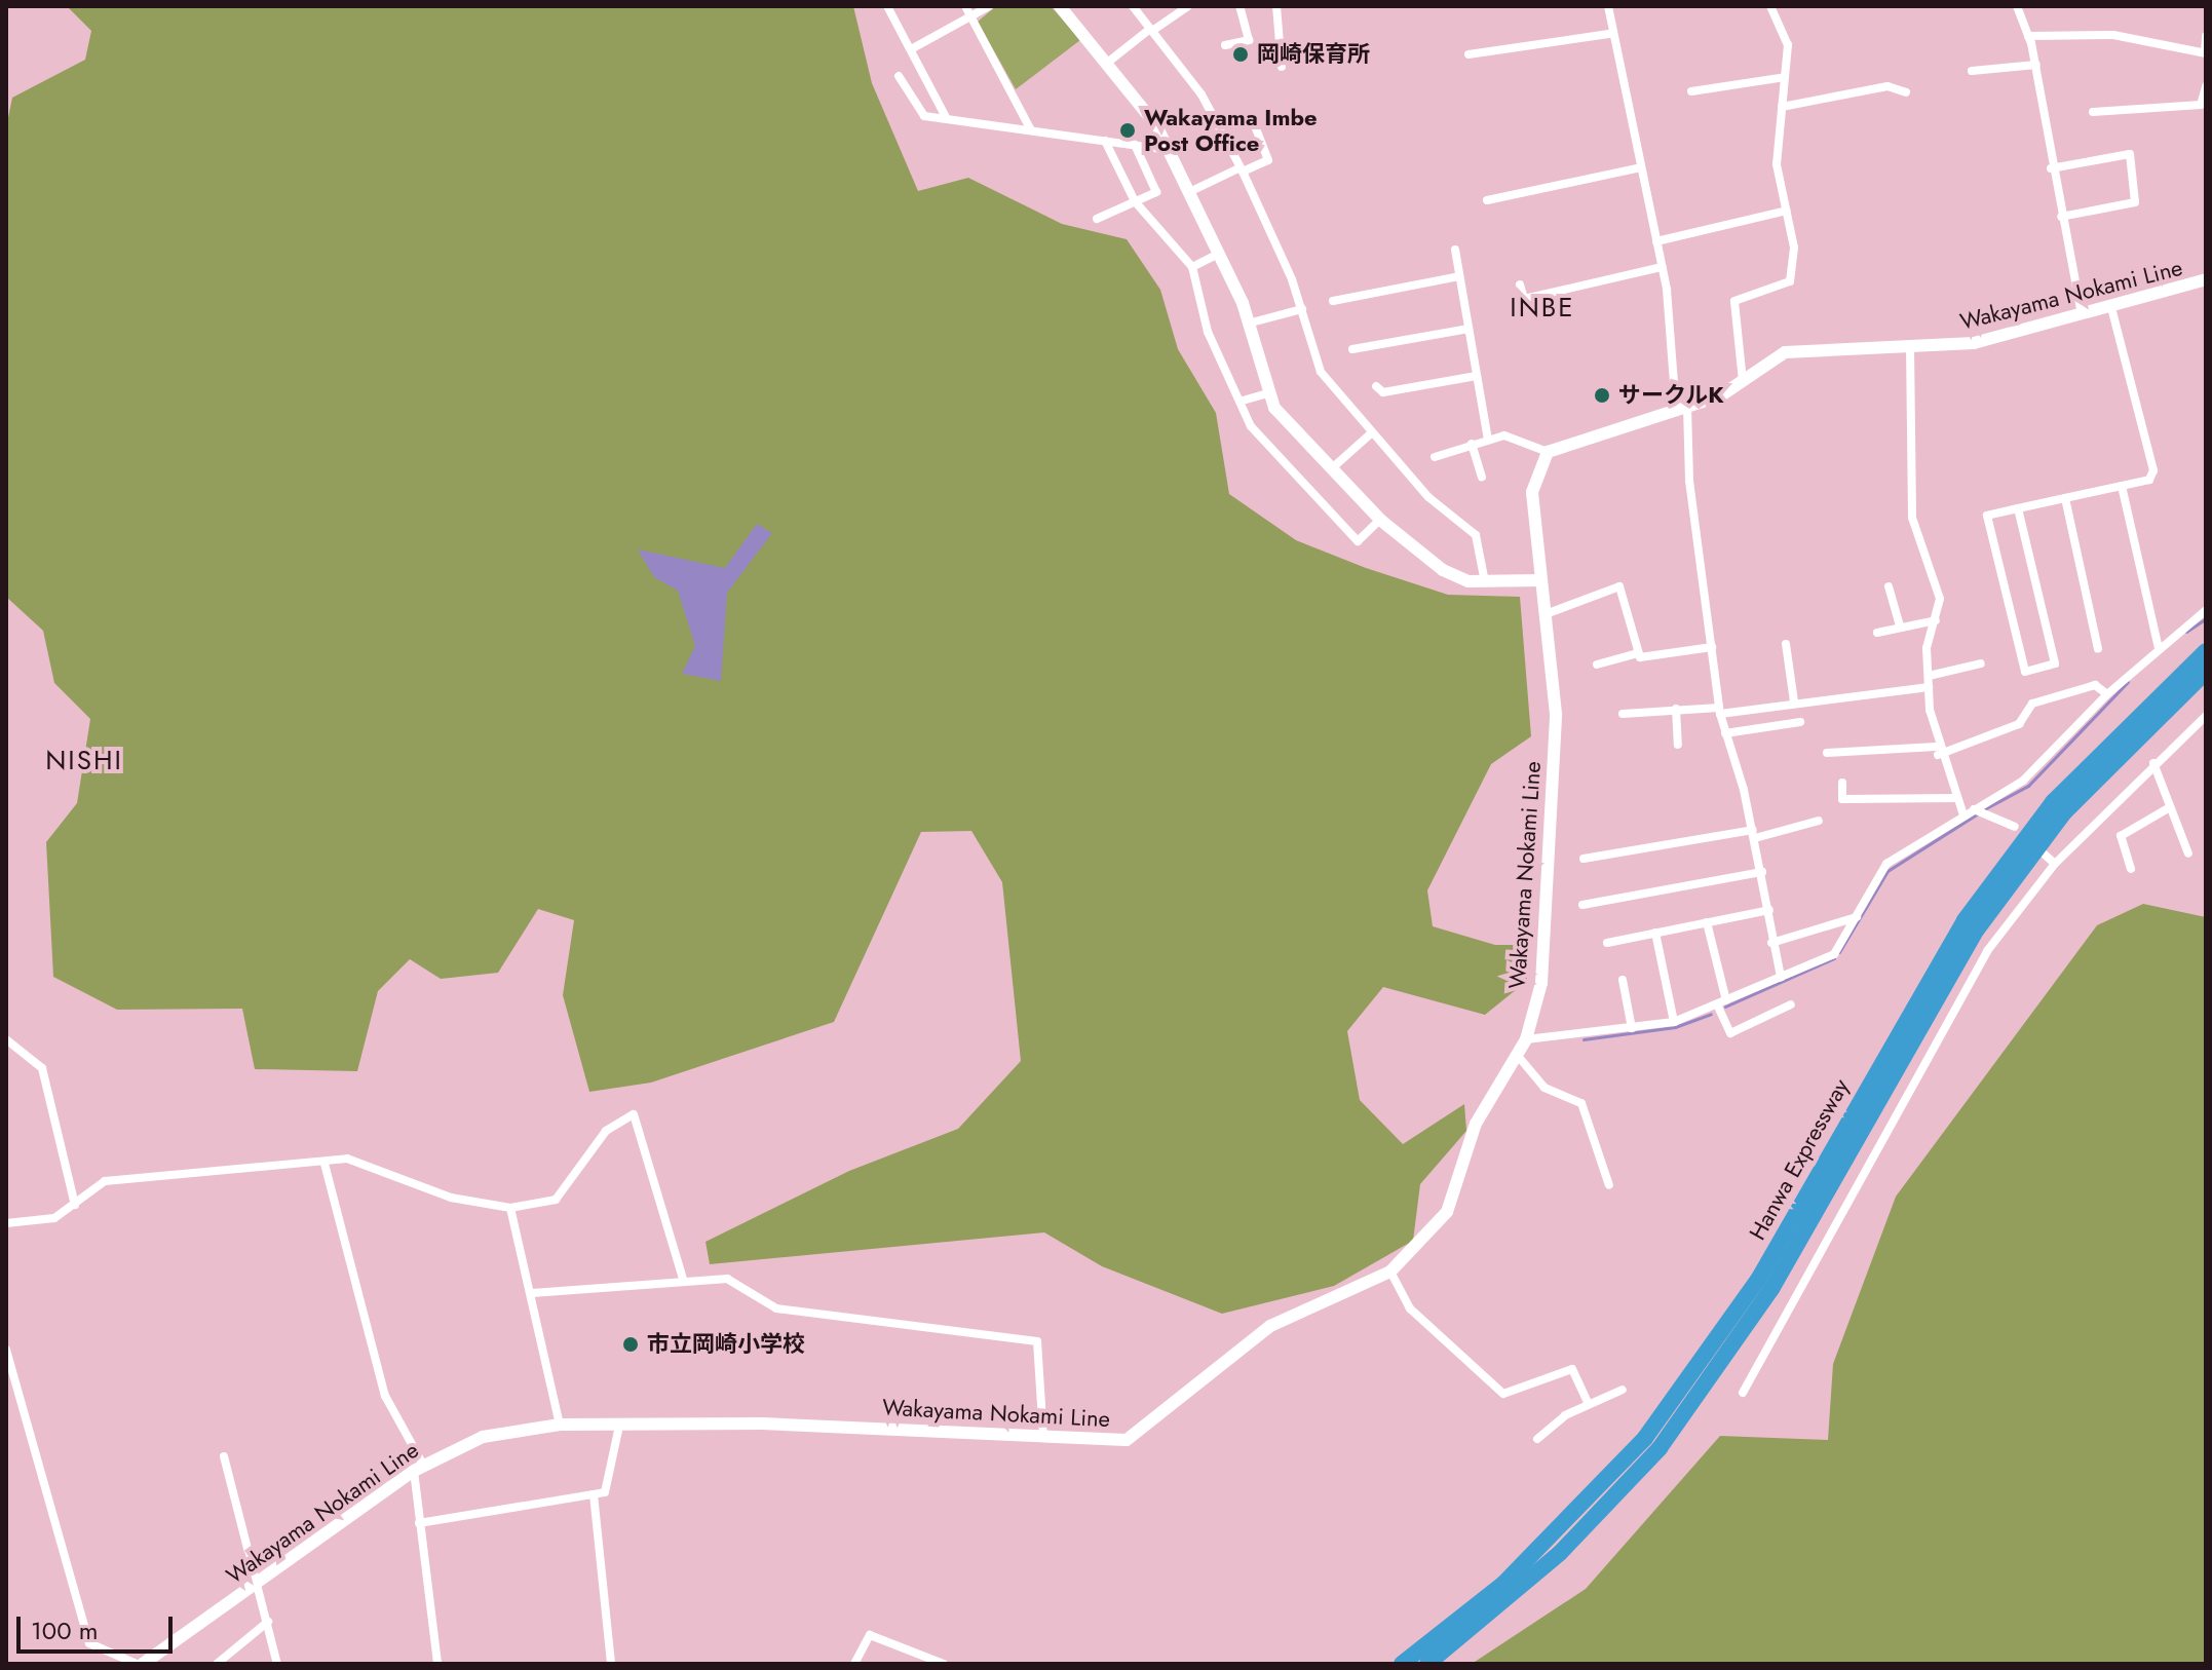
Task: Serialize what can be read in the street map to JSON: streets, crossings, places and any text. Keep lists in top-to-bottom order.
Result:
{
  "streets": {
    "highway": ["Hanwa Expressway"],
    "main road": ["Wakayama Nokami Line"]
  },
  "districts": ["INBE", "NISHI"],
  "places": [
    "岡崎保育所",
    "Wakayama Imbe Post Office",
    "サークルK",
    "市立岡崎小学校"
  ],
  "scale_bar": "100 m"
}
